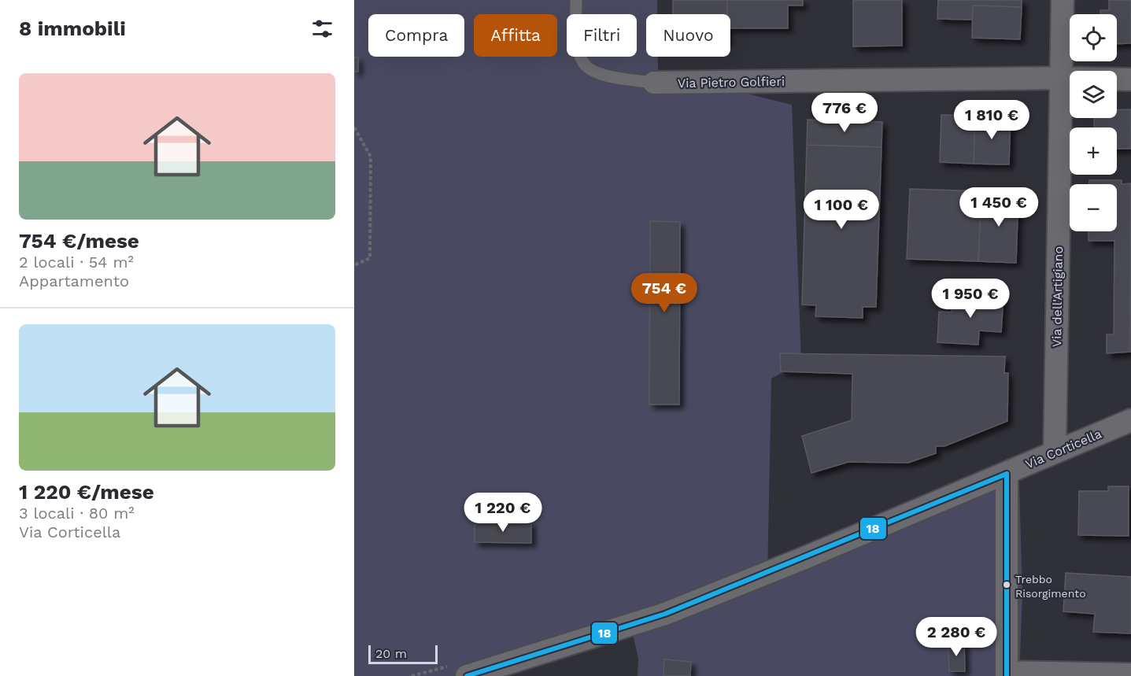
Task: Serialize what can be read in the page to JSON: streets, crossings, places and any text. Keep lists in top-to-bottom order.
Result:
{
  "streets": {
    "street": ["Via Pietro Golfieri", "Via dell'Artigiano", "Via Corticella"]
  },
  "crossings": [
    ["Via Pietro Golfieri", "Via dell'Artigiano"],
    ["Via dell'Artigiano", "Via Corticella"]
  ],
  "places": ["Trebbo Risorgimento"],
  "lines": ["transit line 18"],
  "scale_bar": "20 m",
  "page": {
    "heading": "8 immobili",
    "map_buttons": ["+", "−"],
    "chip": [
      "Compra",
      "Affitta",
      "Filtri",
      "Nuovo"
    ],
    "list": [
      {
        "name": "754 €/mese",
        "note": "2 locali · 54 m² · Appartamento"
      },
      {
        "name": "1 220 €/mese",
        "note": "3 locali · 80 m² · Via Corticella"
      }
    ],
    "price": [
      "776 €",
      "1 810 €",
      "1 450 €",
      "1 100 €",
      "754 €",
      "1 950 €",
      "1 220 €",
      "2 280 €"
    ],
    "scale": "20 m"
  }
}
